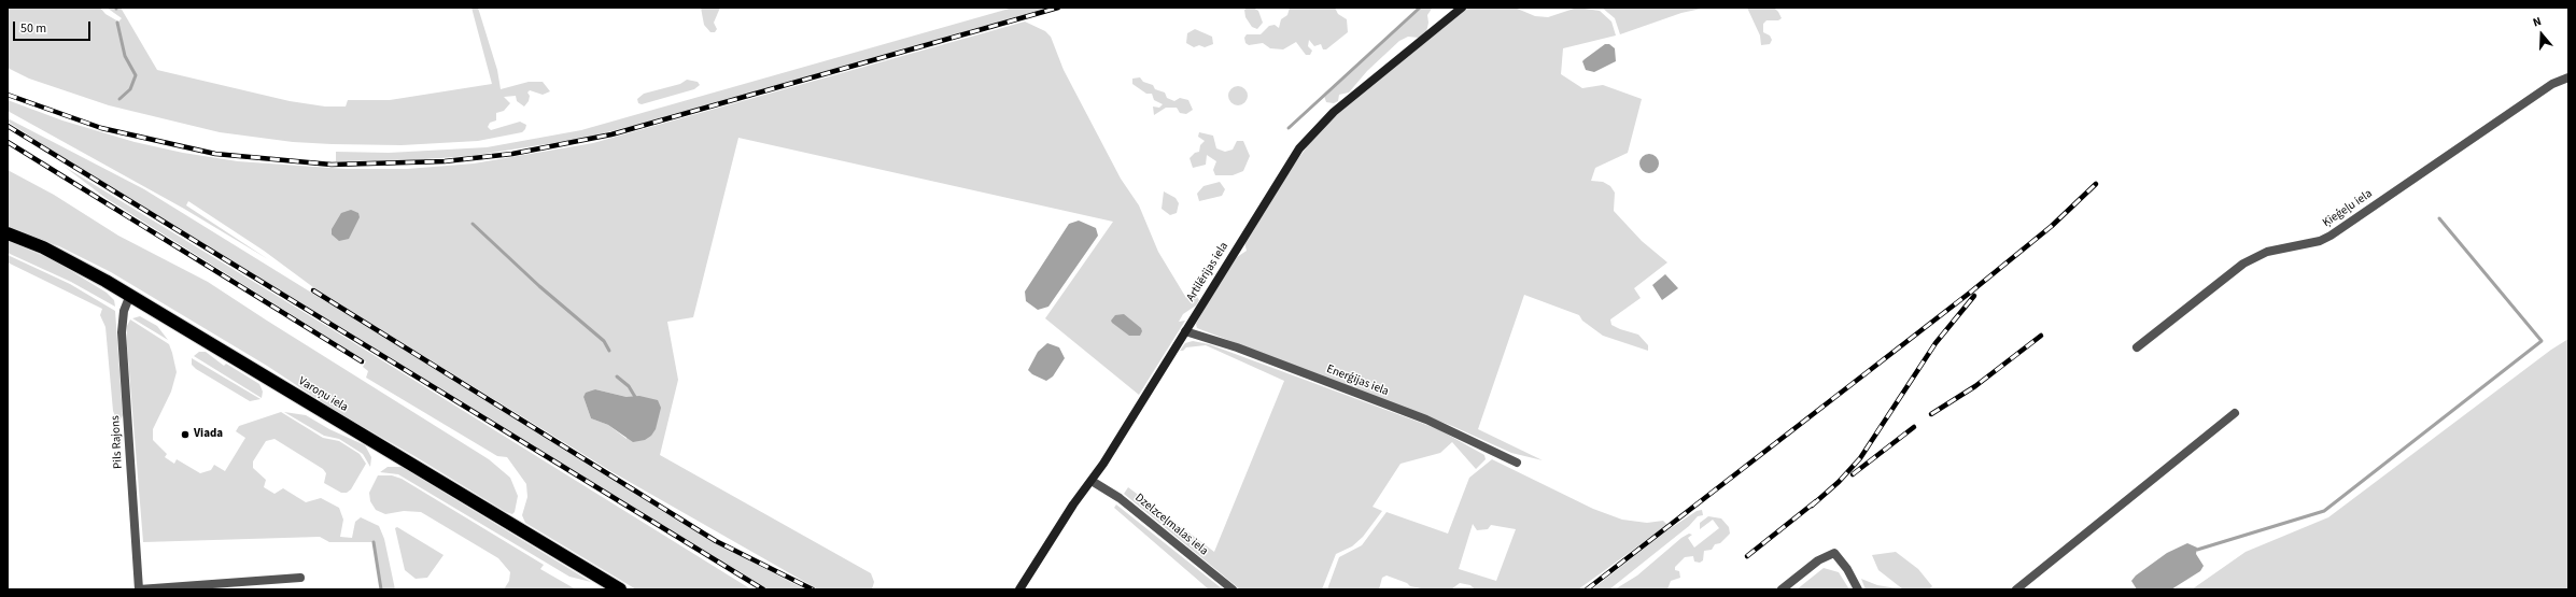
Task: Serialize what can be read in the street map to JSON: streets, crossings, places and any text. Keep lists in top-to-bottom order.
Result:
{
  "streets": {
    "highway": ["Varoņu iela"],
    "street": [
      "Ķieģeļu iela",
      "Artilērijas iela",
      "Enerģijas iela",
      "Pils Rajons",
      "Dzelzceļmalas iela"
    ]
  },
  "crossings": [
    ["Artilērijas iela", "Enerģijas iela"],
    ["Artilērijas iela", "Dzelzceļmalas iela"],
    ["Varoņu iela", "Pils Rajons"]
  ],
  "places": ["Viada"],
  "scale_bar": "50 m",
  "north": "top"
}
